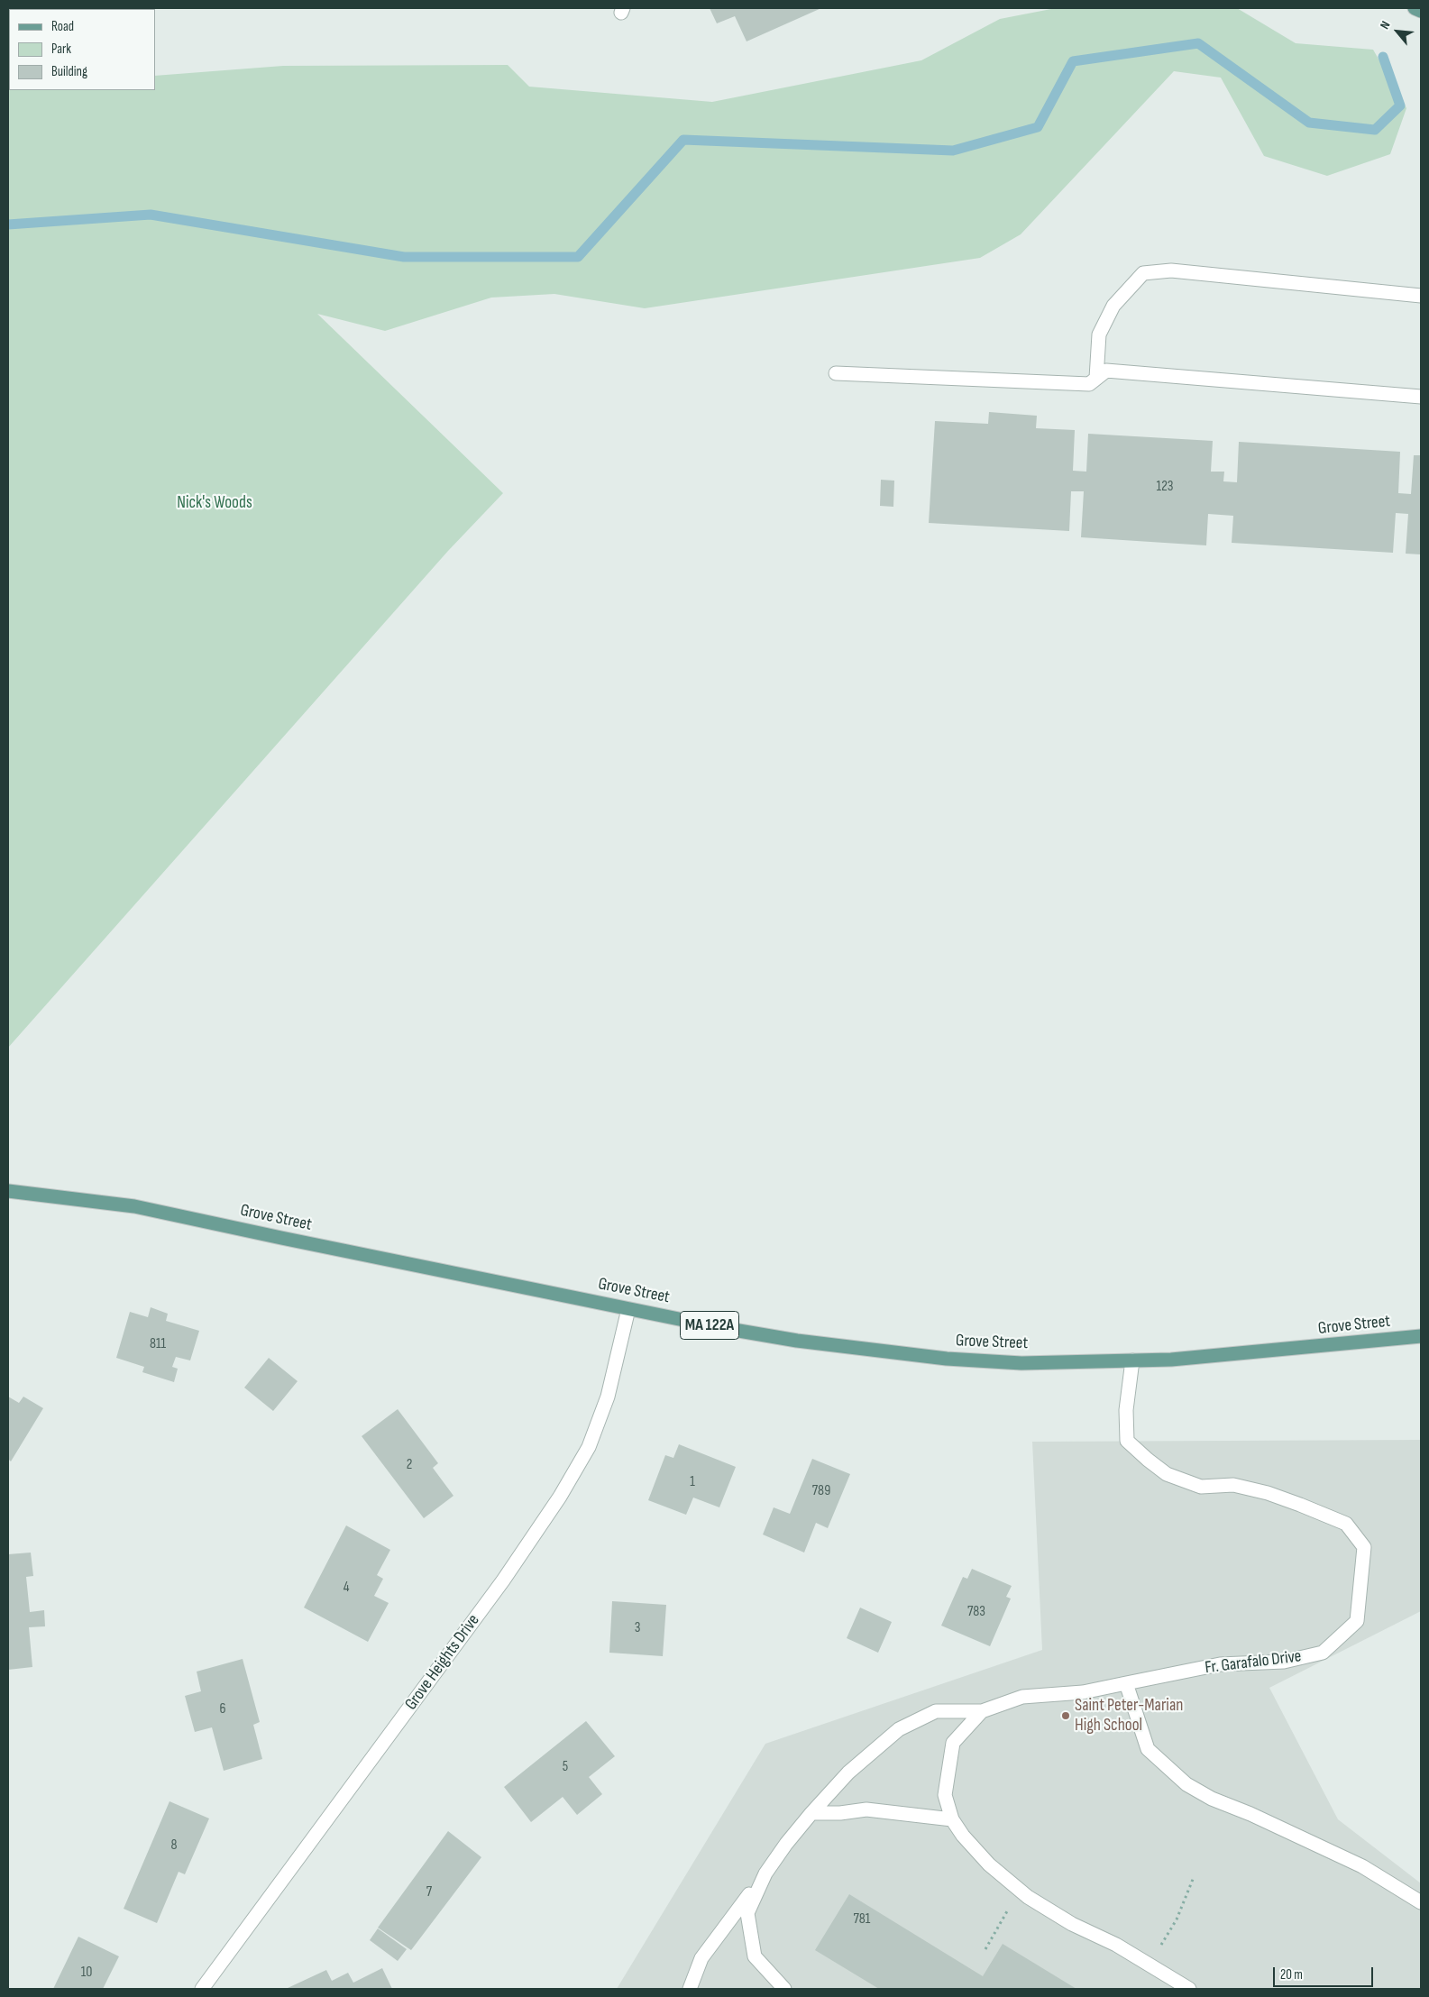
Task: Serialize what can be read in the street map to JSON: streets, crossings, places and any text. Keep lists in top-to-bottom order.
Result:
{
  "streets": {
    "main road": ["Grove Street", "MA 122A"],
    "street": ["Grove Heights Drive", "Fr. Garafalo Drive"]
  },
  "crossings": [
    ["Grove Street", "Grove Heights Drive"],
    ["Grove Street", "Fr. Garafalo Drive"]
  ],
  "parks": ["Nick's Woods"],
  "places": ["Saint Peter-Marian High School"],
  "house_numbers": [
    "123",
    "811",
    "2",
    "1",
    "789",
    "4",
    "783",
    "3",
    "6",
    "5",
    "8",
    "7",
    "781",
    "10"
  ],
  "legend": ["Road", "Park", "Building"],
  "scale_bar": "20 m",
  "north": "top left"
}
